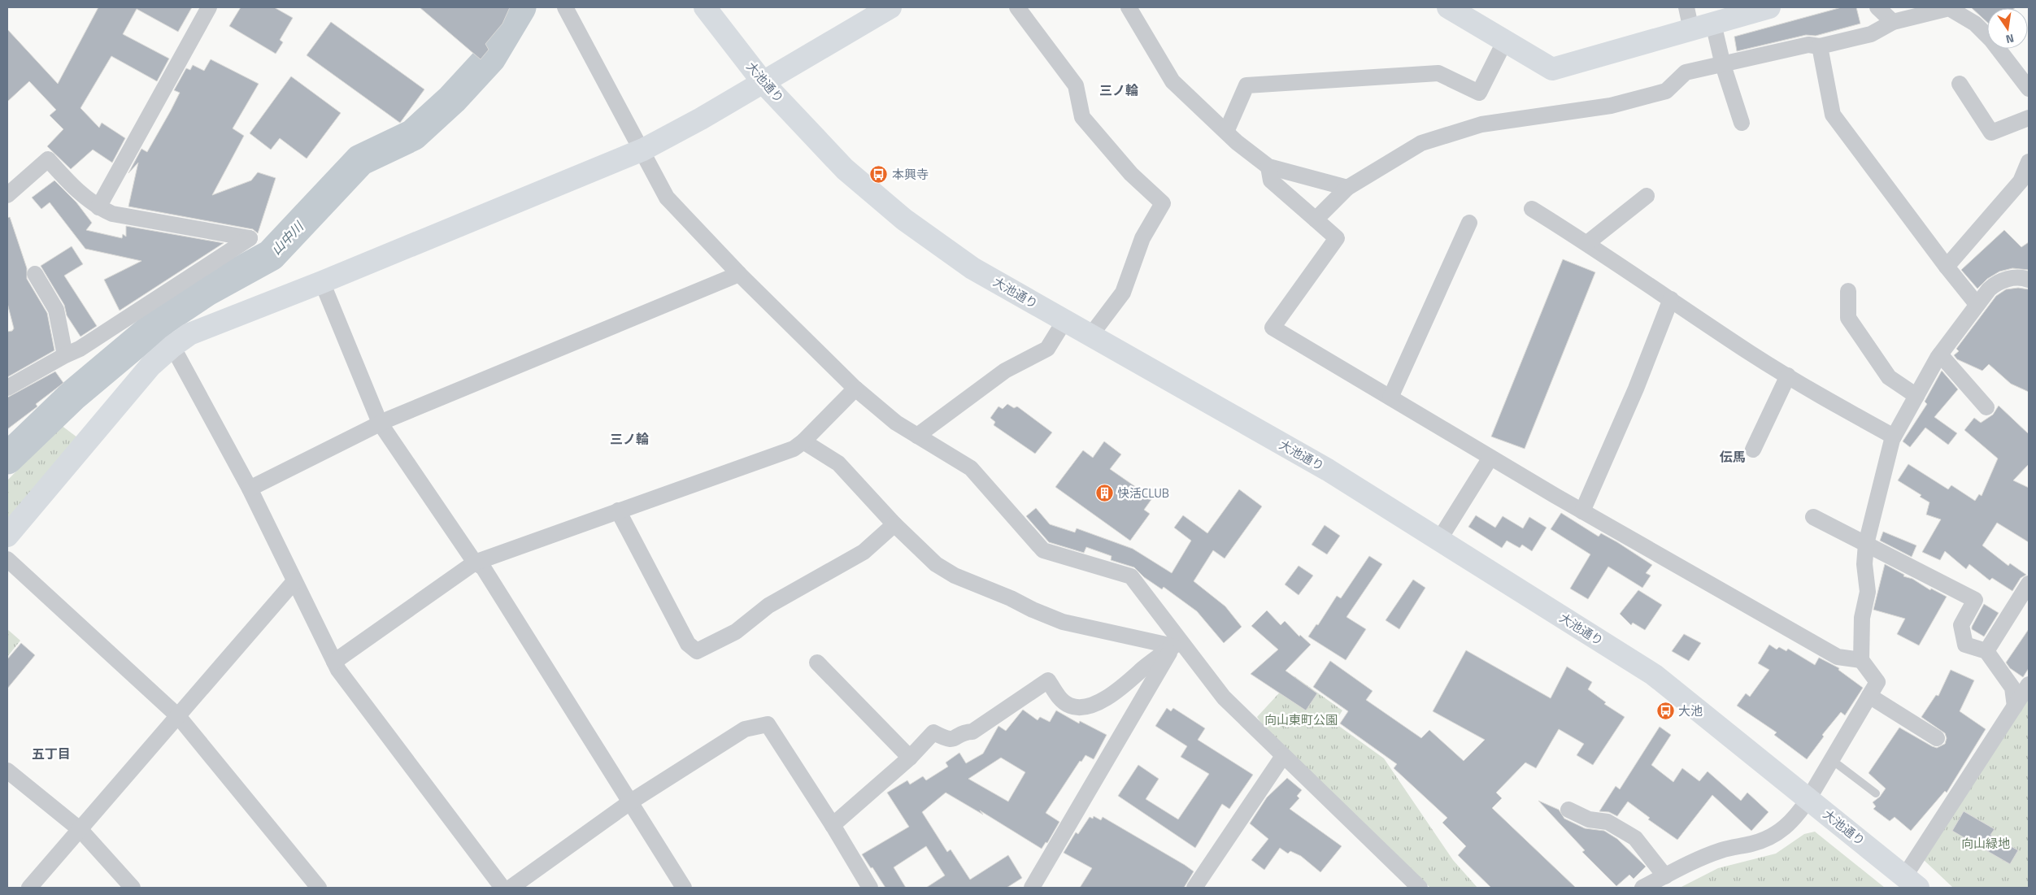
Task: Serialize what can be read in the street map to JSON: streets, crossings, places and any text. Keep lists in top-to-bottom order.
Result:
{
  "streets": {
    "street": ["大池通り"]
  },
  "districts": [
    "三ノ輪",
    "三ノ輪",
    "伝馬",
    "五丁目"
  ],
  "water": ["山中川"],
  "parks": ["向山東町公園", "向山緑地"],
  "places": {
    "bus stop": ["本興寺", "大池"],
    "building": ["快活CLUB"]
  },
  "north": "bottom"
}
